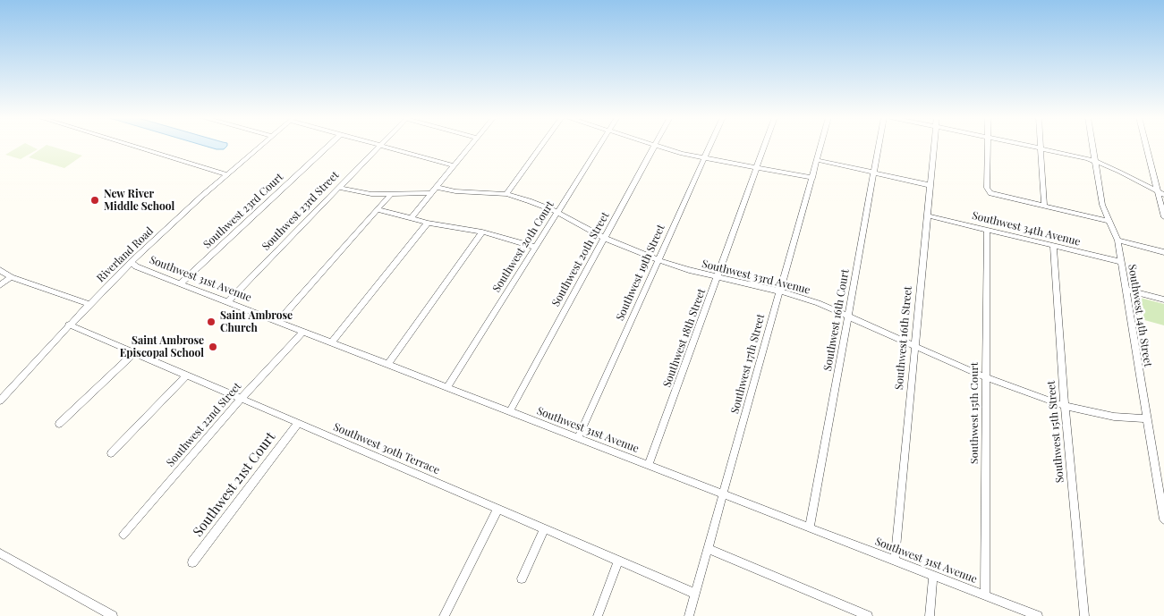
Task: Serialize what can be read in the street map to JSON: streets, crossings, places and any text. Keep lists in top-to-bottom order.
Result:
{
  "streets": {
    "street": [
      "Southwest 23rd Court",
      "Southwest 23rd Street",
      "Southwest 34th Avenue",
      "Southwest 20th Court",
      "Riverland Road",
      "Southwest 20th Street",
      "Southwest 19th Street",
      "Southwest 33rd Avenue",
      "Southwest 31st Avenue",
      "Southwest 14th Street",
      "Southwest 16th Court",
      "Southwest 18th Street",
      "Southwest 16th Street",
      "Southwest 17th Street",
      "Southwest 15th Court",
      "Southwest 22nd Street",
      "Southwest 15th Street",
      "Southwest 30th Terrace",
      "Southwest 21st Court"
    ]
  },
  "crossings": [
    ["Southwest 23rd Court", "Southwest 31st Avenue"],
    ["Southwest 23rd Street", "Southwest 31st Avenue"],
    ["Southwest 34th Avenue", "Southwest 14th Street"],
    ["Southwest 34th Avenue", "Southwest 16th Street"],
    ["Southwest 34th Avenue", "Southwest 15th Court"],
    ["Southwest 34th Avenue", "Southwest 15th Street"],
    ["Southwest 20th Court", "Southwest 33rd Avenue"],
    ["Southwest 20th Court", "Southwest 31st Avenue"],
    ["Riverland Road", "Southwest 31st Avenue"],
    ["Riverland Road", "Southwest 30th Terrace"],
    ["Southwest 20th Street", "Southwest 33rd Avenue"],
    ["Southwest 20th Street", "Southwest 31st Avenue"],
    ["Southwest 19th Street", "Southwest 33rd Avenue"],
    ["Southwest 19th Street", "Southwest 31st Avenue"],
    ["Southwest 33rd Avenue", "Southwest 14th Street"],
    ["Southwest 33rd Avenue", "Southwest 16th Court"],
    ["Southwest 33rd Avenue", "Southwest 18th Street"],
    ["Southwest 33rd Avenue", "Southwest 16th Street"],
    ["Southwest 33rd Avenue", "Southwest 17th Street"],
    ["Southwest 33rd Avenue", "Southwest 15th Court"],
    ["Southwest 33rd Avenue", "Southwest 15th Street"],
    ["Southwest 31st Avenue", "Southwest 16th Court"],
    ["Southwest 31st Avenue", "Southwest 18th Street"],
    ["Southwest 31st Avenue", "Southwest 16th Street"],
    ["Southwest 31st Avenue", "Southwest 17th Street"],
    ["Southwest 31st Avenue", "Southwest 15th Court"],
    ["Southwest 31st Avenue", "Southwest 22nd Street"],
    ["Southwest 17th Street", "Southwest 30th Terrace"],
    ["Southwest 22nd Street", "Southwest 30th Terrace"],
    ["Southwest 30th Terrace", "Southwest 21st Court"]
  ],
  "places": ["New River Middle School", "Saint Ambrose Church", "Saint Ambrose Episcopal School"]
}
